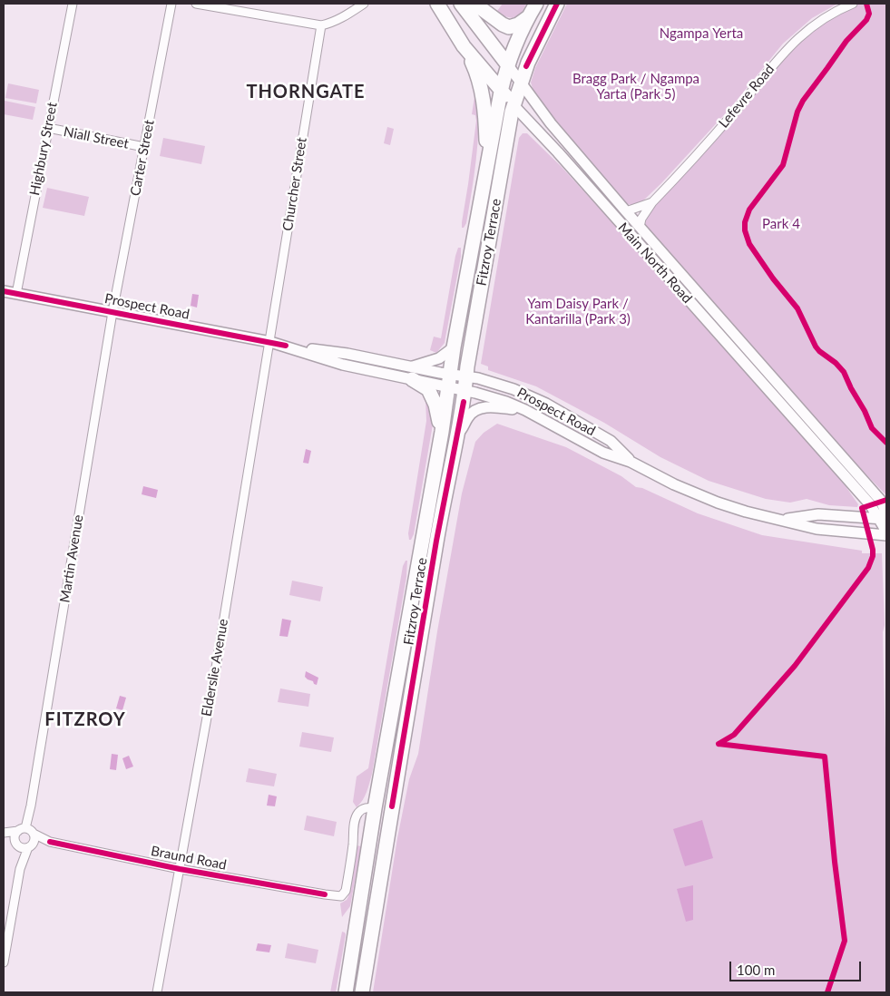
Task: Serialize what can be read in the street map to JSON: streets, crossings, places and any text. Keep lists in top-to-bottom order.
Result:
{
  "streets": {
    "highway": ["Fitzroy Terrace", "Main North Road"],
    "main road": ["Prospect Road"],
    "street": [
      "Lefevre Road",
      "Niall Street",
      "Highbury Street",
      "Carter Street",
      "Churcher Street",
      "Martin Avenue",
      "Elderslie Avenue",
      "Braund Road"
    ]
  },
  "crossings": [
    ["Lefevre Road", "Main North Road"],
    ["Niall Street", "Highbury Street"],
    ["Niall Street", "Carter Street"],
    ["Highbury Street", "Prospect Road"],
    ["Carter Street", "Prospect Road"],
    ["Carter Street", "Martin Avenue"],
    ["Churcher Street", "Prospect Road"],
    ["Churcher Street", "Elderslie Avenue"],
    ["Fitzroy Terrace", "Main North Road"],
    ["Fitzroy Terrace", "Prospect Road"],
    ["Fitzroy Terrace", "Braund Road"],
    ["Main North Road", "Prospect Road"],
    ["Prospect Road", "Martin Avenue"],
    ["Prospect Road", "Elderslie Avenue"],
    ["Martin Avenue", "Braund Road"],
    ["Elderslie Avenue", "Braund Road"]
  ],
  "districts": ["THORNGATE", "FITZROY"],
  "parks": [
    "Ngampa Yerta",
    "Bragg Park / Ngampa Yarta (Park 5)",
    "Park 4",
    "Yam Daisy Park / Kantarilla (Park 3)"
  ],
  "scale_bar": "100 m"
}
